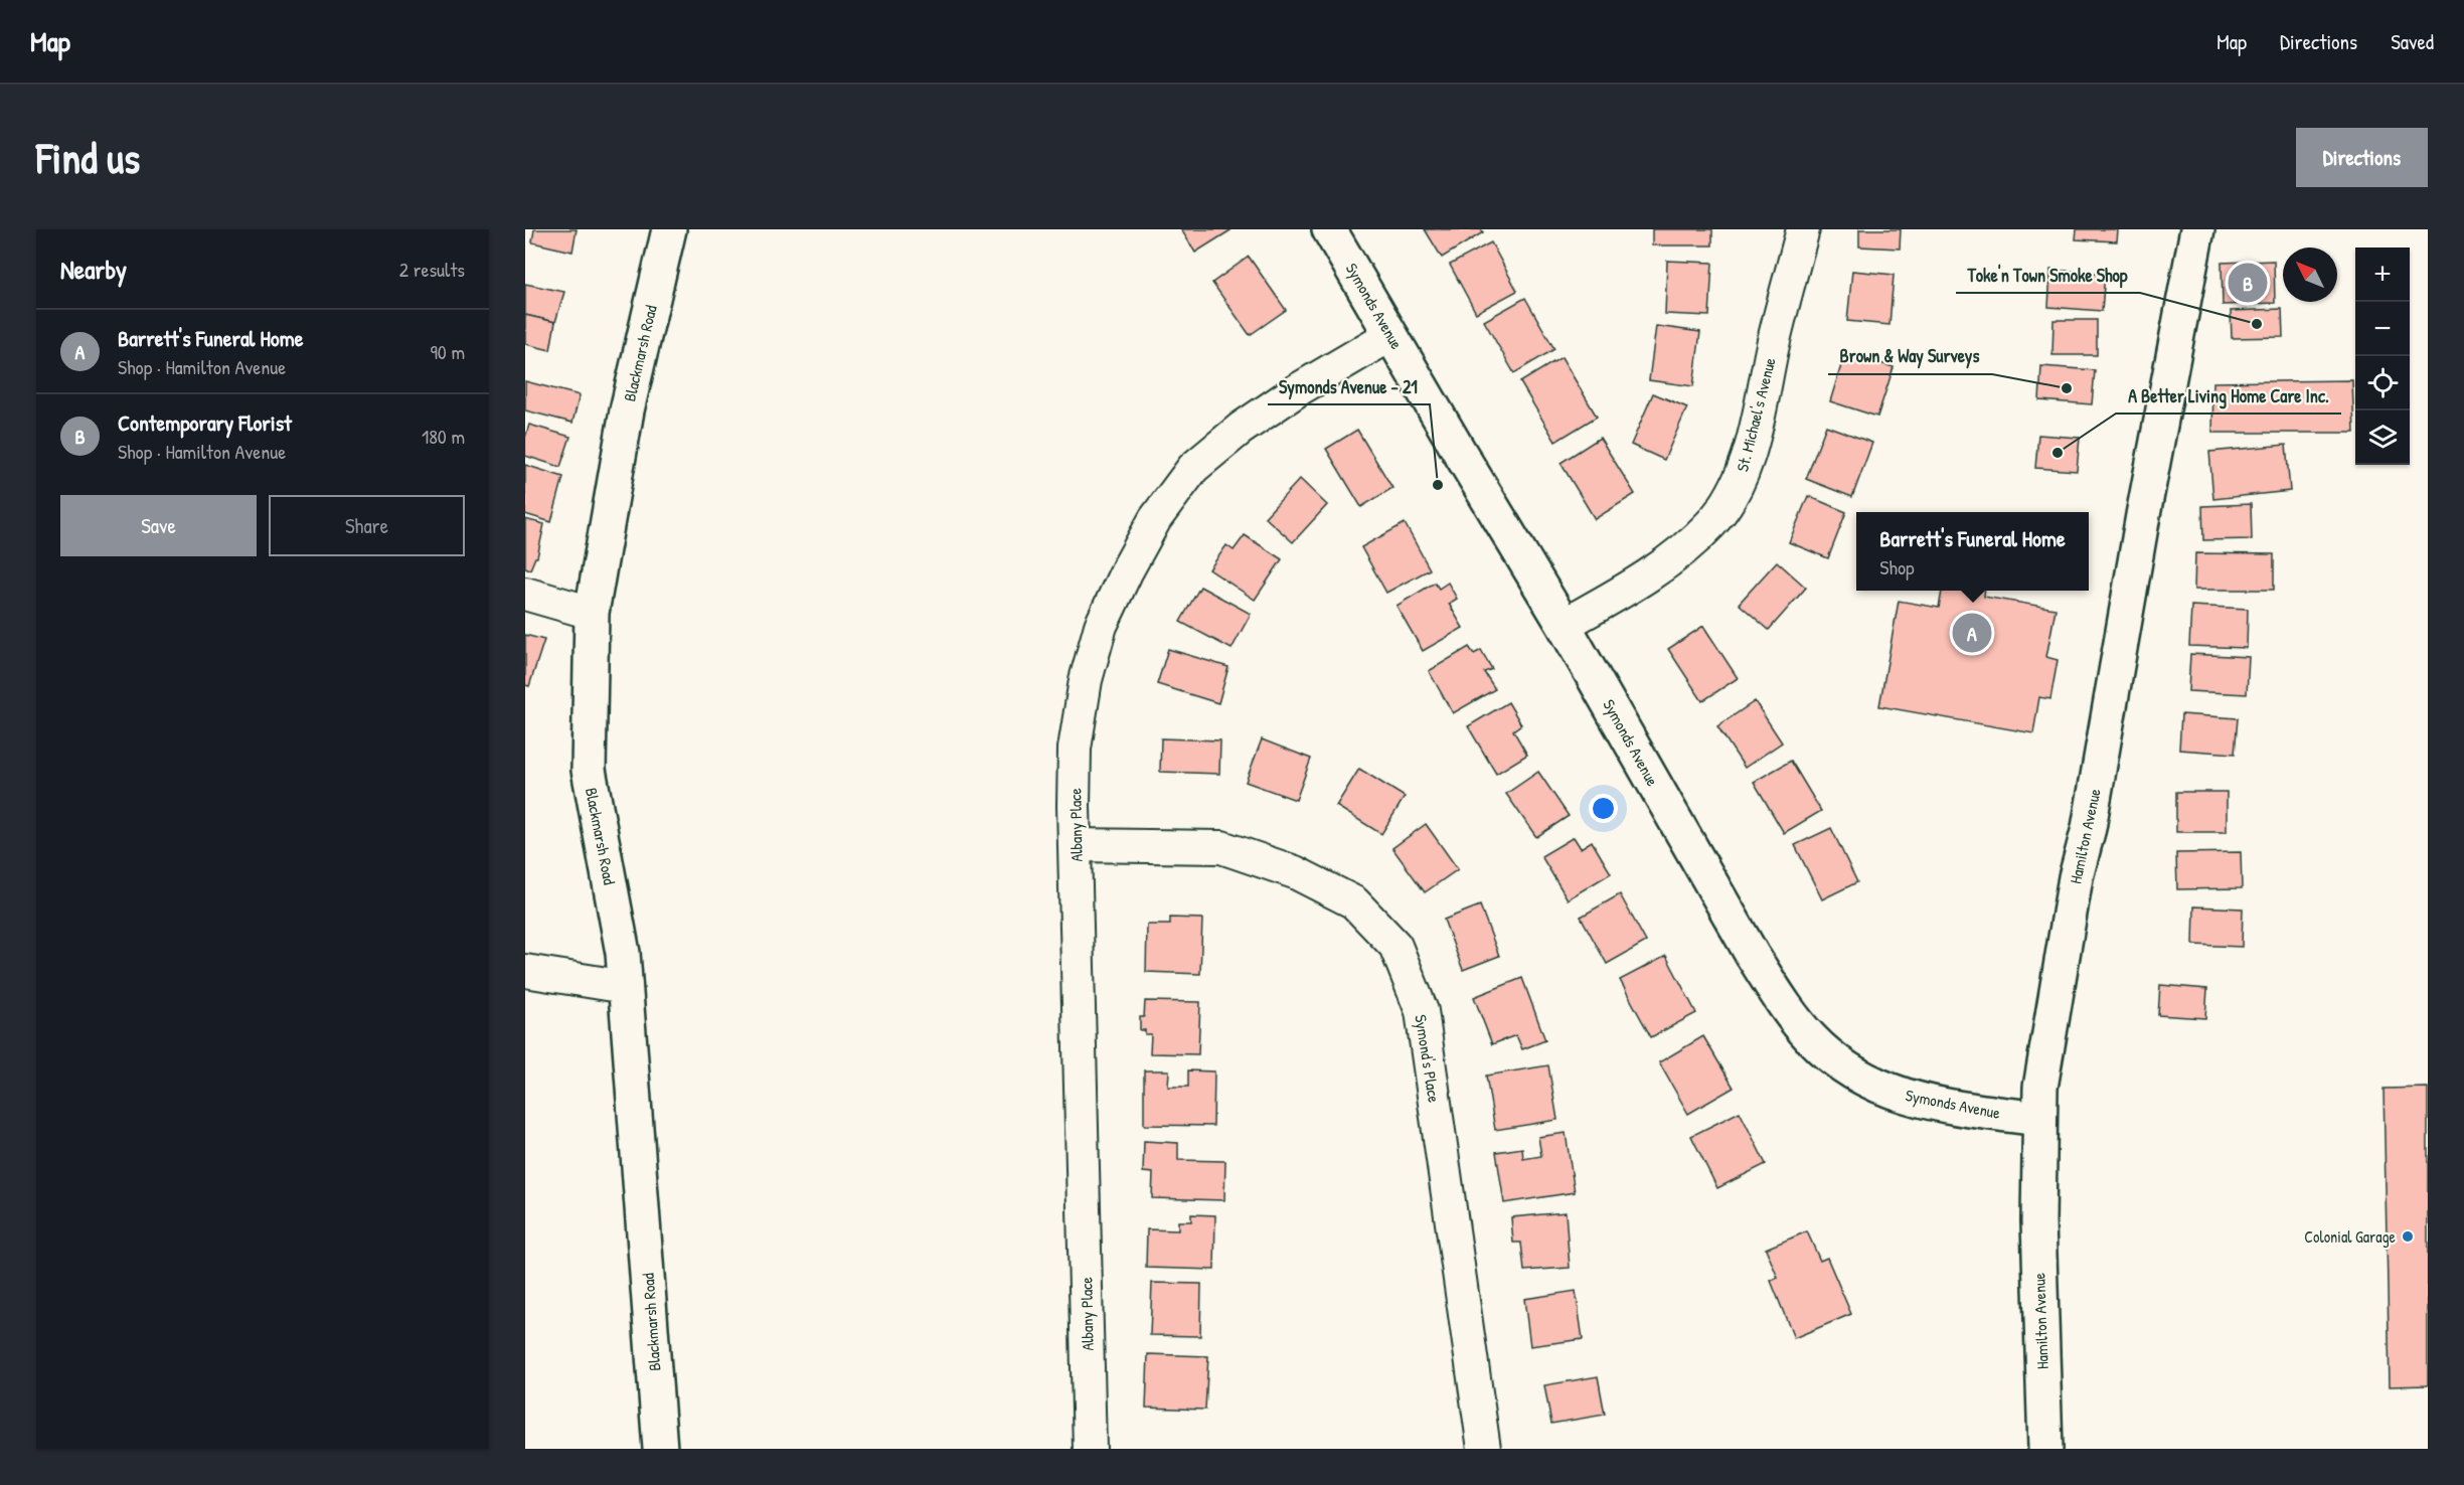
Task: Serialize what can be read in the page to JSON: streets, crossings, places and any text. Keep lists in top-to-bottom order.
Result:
{
  "streets": {
    "street": [
      "Symonds Avenue",
      "Blackmarsh Road",
      "St. Michael's Avenue",
      "Albany Place",
      "Hamilton Avenue",
      "Symond's Place"
    ]
  },
  "crossings": [
    ["Symonds Avenue", "St. Michael's Avenue"],
    ["Symonds Avenue", "Albany Place"],
    ["Symonds Avenue", "Hamilton Avenue"],
    ["Albany Place", "Symond's Place"]
  ],
  "places": [
    "Toke'n Town Smoke Shop",
    "Brown & Way Surveys",
    "A Better Living Home Care Inc.",
    "Symonds Avenue - 21",
    "Colonial Garage"
  ],
  "north": "top left",
  "page": {
    "header": "Map",
    "nav": ["Map", "Directions", "Saved"],
    "buttons": [
      "Directions",
      ["Save", "Share"]
    ],
    "title": "Find us",
    "heading": ["Nearby", "2 results"],
    "map_buttons": ["+", "−"],
    "pins": ["B", "A"],
    "list": [
      {
        "mark": "A",
        "name": "Barrett's Funeral Home",
        "note": "Shop · Hamilton Avenue",
        "value": "90 m"
      },
      {
        "mark": "B",
        "name": "Contemporary Florist",
        "note": "Shop · Hamilton Avenue",
        "value": "180 m"
      }
    ],
    "popup": ["Barrett's Funeral Home", "Shop"]
  }
}
